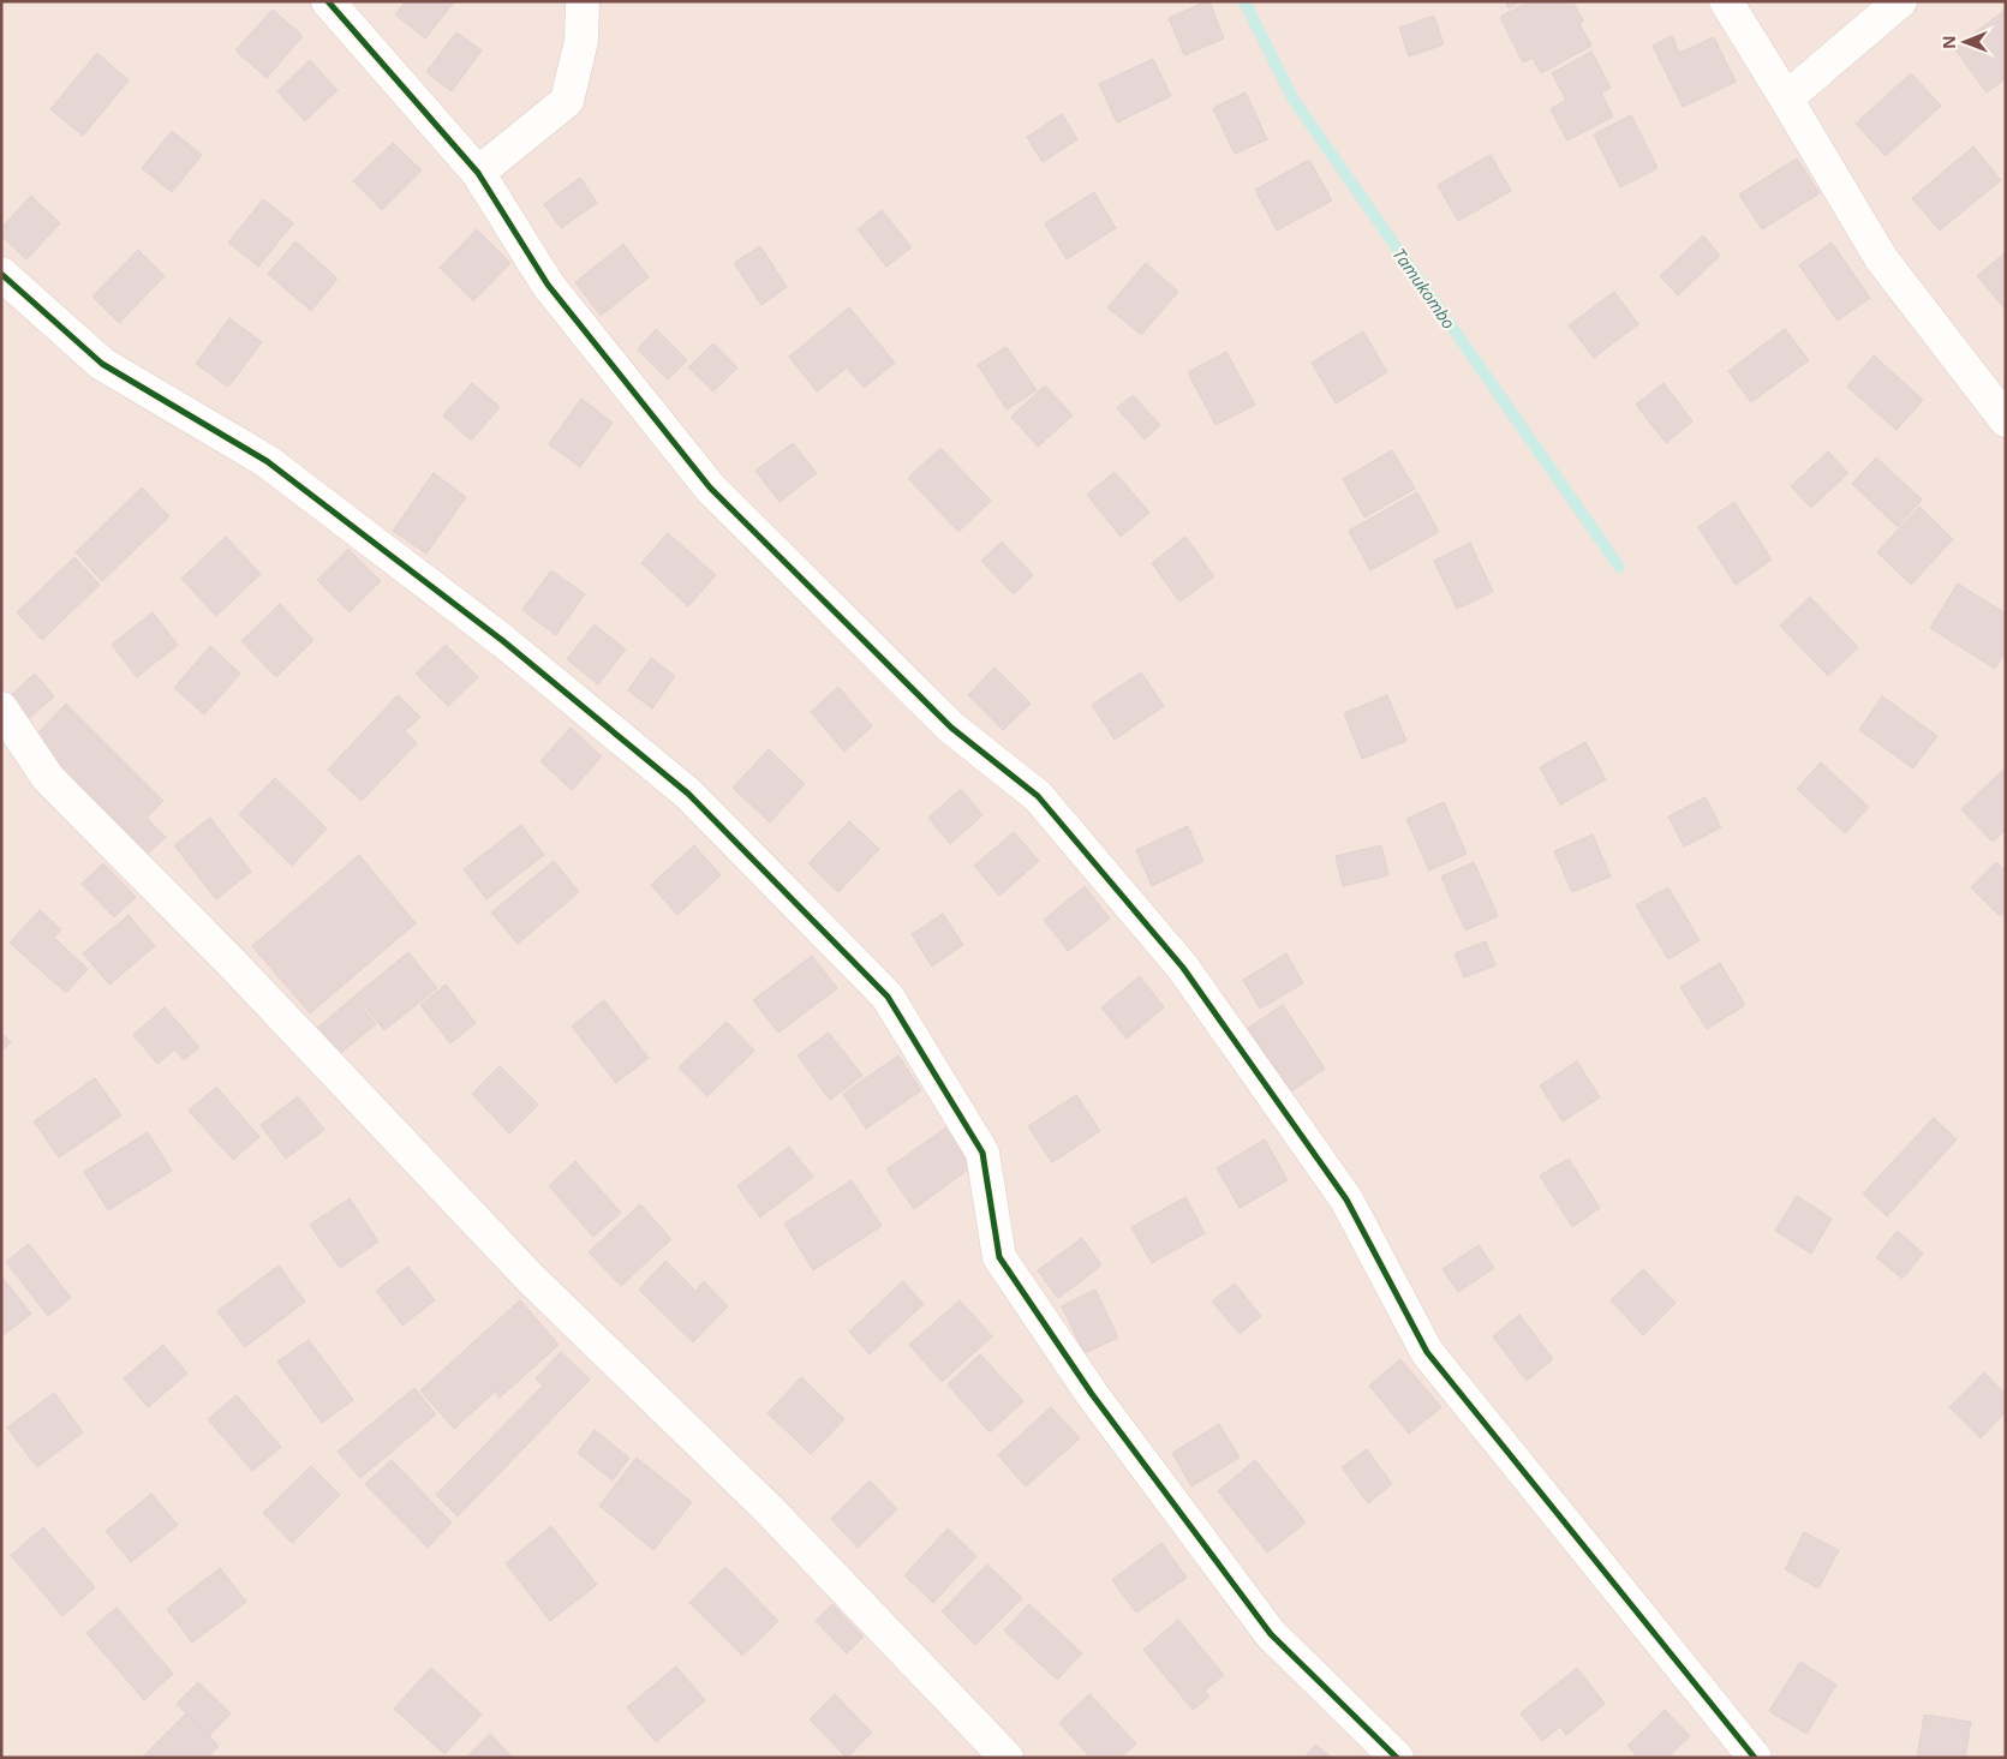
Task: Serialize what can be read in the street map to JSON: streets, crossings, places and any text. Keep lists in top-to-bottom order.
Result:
{
  "water": ["Tamukombo"],
  "north": "left"
}
